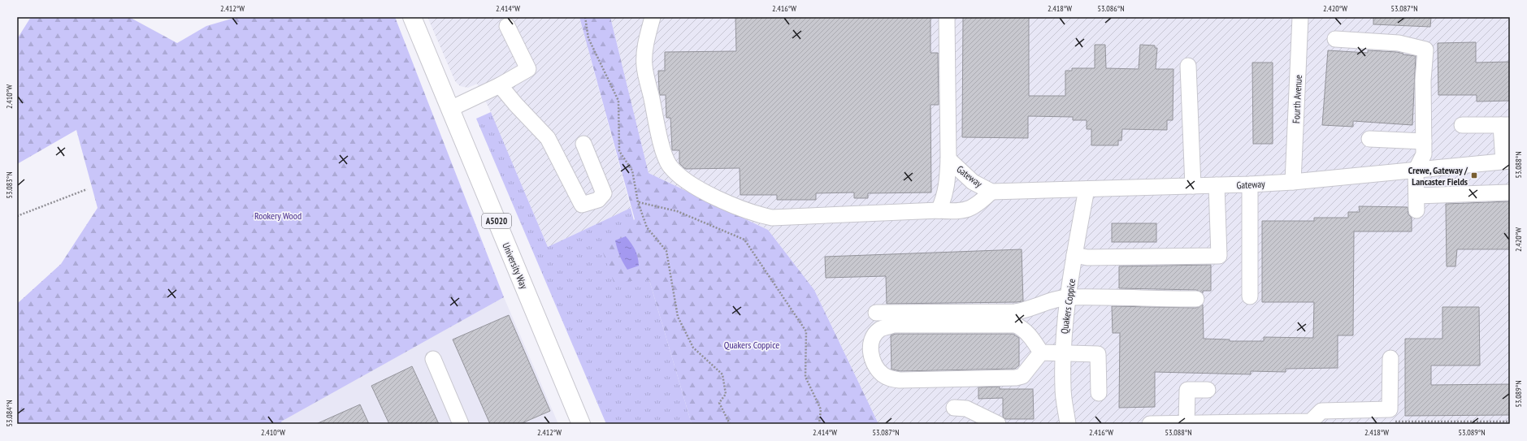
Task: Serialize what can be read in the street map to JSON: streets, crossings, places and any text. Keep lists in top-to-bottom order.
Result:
{
  "streets": {
    "highway": ["A5020", "University Way"],
    "street": ["Fourth Avenue", "Gateway", "Quakers Coppice"]
  },
  "crossings": [
    ["Fourth Avenue", "Gateway"],
    ["Gateway", "Quakers Coppice"]
  ],
  "parks": ["Rookery Wood", "Quakers Coppice"],
  "places": {
    "transit": ["Crewe, Gateway / Lancaster Fields"]
  },
  "coordinates": [
    "2.412°W",
    "2.414°W",
    "2.416°W",
    "2.418°W",
    "53.086°N",
    "2.420°W",
    "53.087°N",
    "2.410°W",
    "53.088°N",
    "53.083°N",
    "53.089°N",
    "53.084°N"
  ]
}
